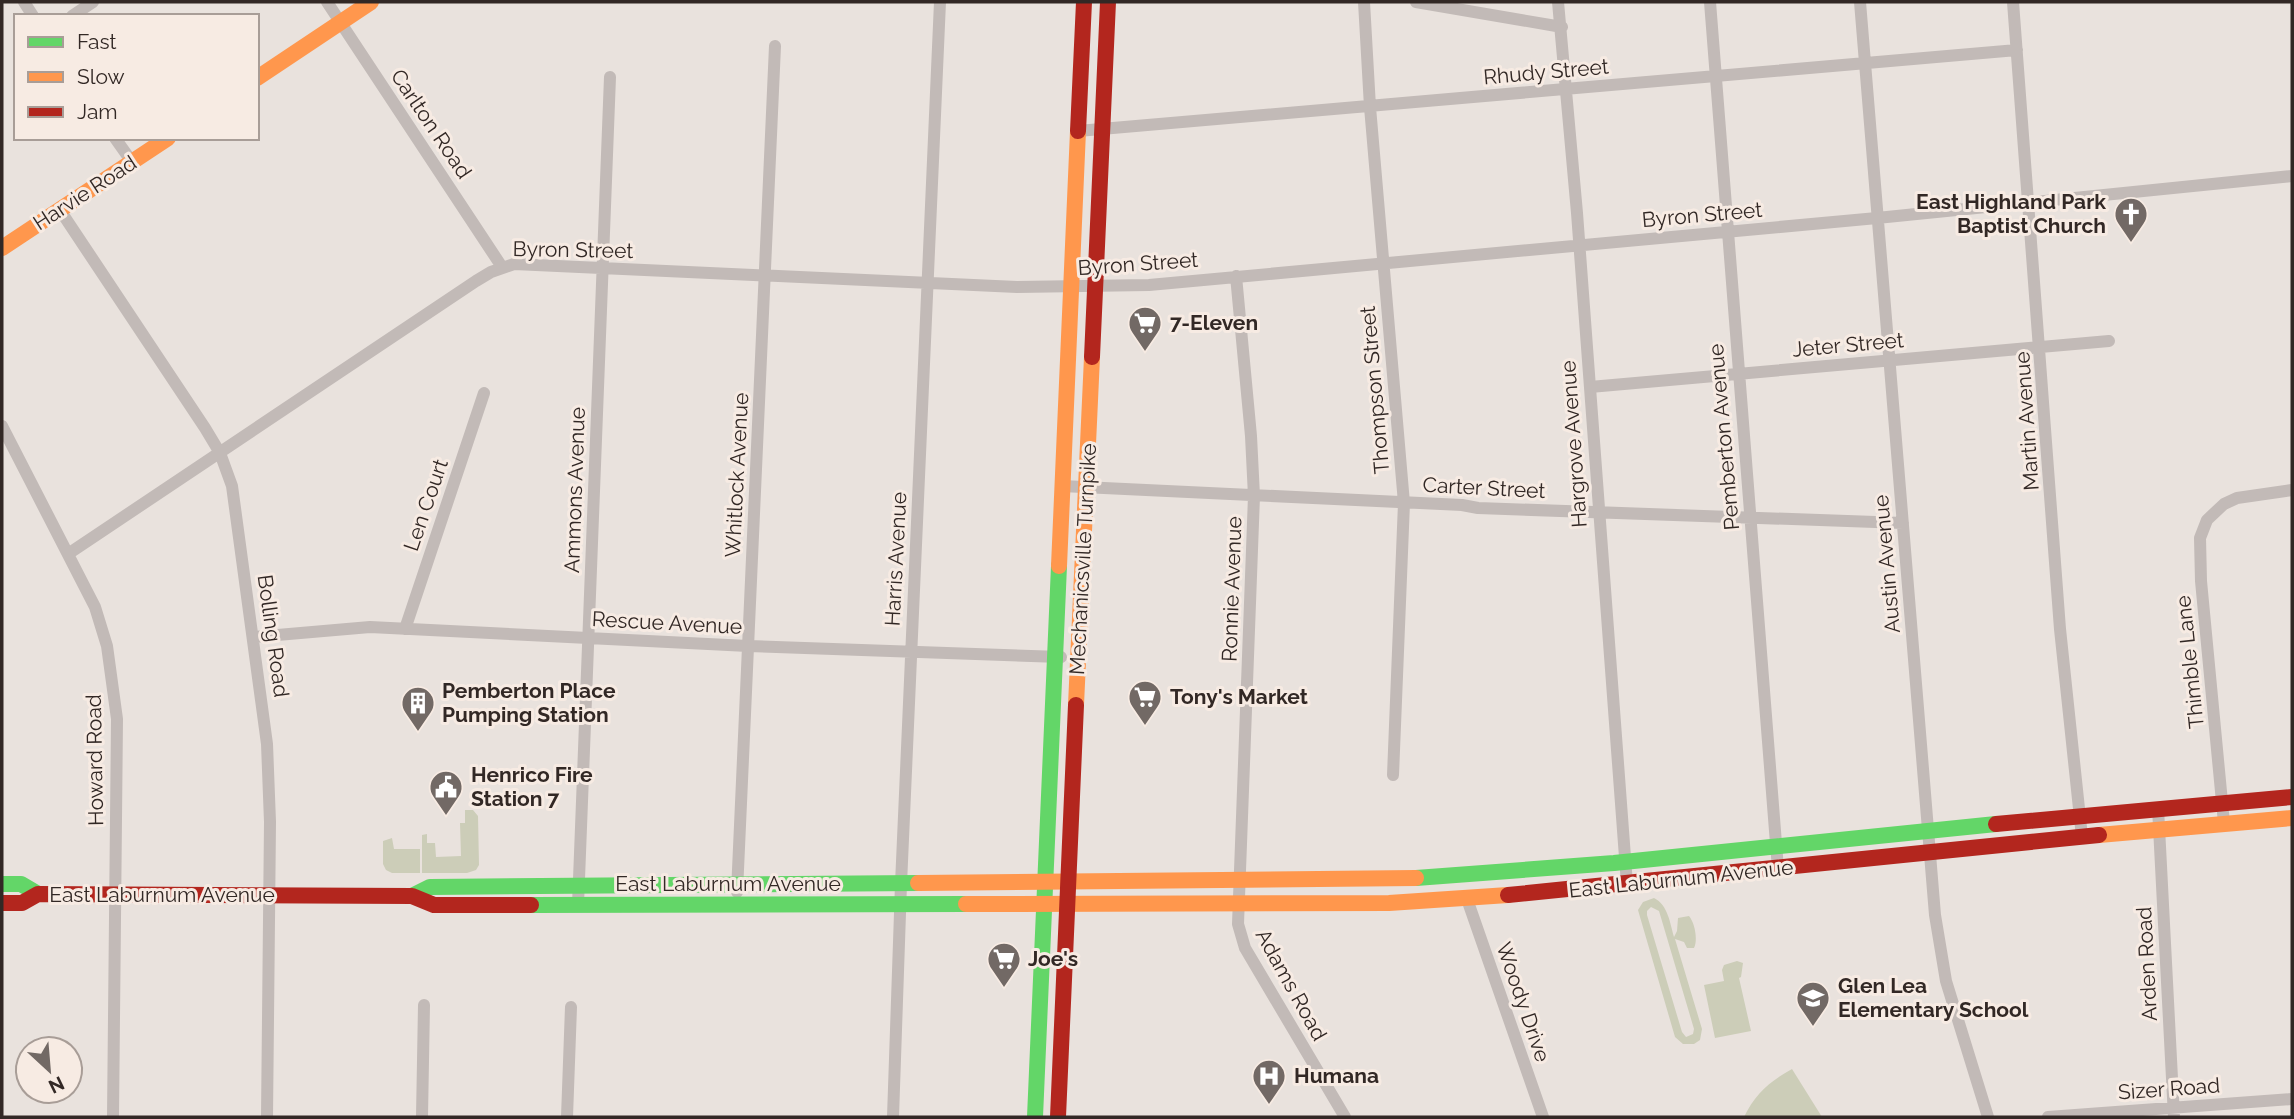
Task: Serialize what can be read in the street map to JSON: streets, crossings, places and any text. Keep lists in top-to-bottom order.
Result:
{
  "streets": {
    "main road": ["Harvie Road", "Mechanicsville Turnpike", "East Laburnum Avenue"],
    "street": [
      "Rhudy Street",
      "Carlton Road",
      "Byron Street",
      "Jeter Street",
      "Thompson Street",
      "Martin Avenue",
      "Pemberton Avenue",
      "Hargrove Avenue",
      "Whitlock Avenue",
      "Carter Street",
      "Ammons Avenue",
      "Len Court",
      "Harris Avenue",
      "Austin Avenue",
      "Ronnie Avenue",
      "Rescue Avenue",
      "Bolling Road",
      "Thimble Lane",
      "Howard Road",
      "Arden Road",
      "Adams Road",
      "Woody Drive",
      "Sizer Road"
    ]
  },
  "crossings": [
    ["Rhudy Street", "Thompson Street"],
    ["Rhudy Street", "Martin Avenue"],
    ["Rhudy Street", "Pemberton Avenue"],
    ["Rhudy Street", "Hargrove Avenue"],
    ["Rhudy Street", "Mechanicsville Turnpike"],
    ["Rhudy Street", "Austin Avenue"],
    ["Carlton Road", "Byron Street"],
    ["Harvie Road", "Bolling Road"],
    ["Byron Street", "Thompson Street"],
    ["Byron Street", "Martin Avenue"],
    ["Byron Street", "Pemberton Avenue"],
    ["Byron Street", "Hargrove Avenue"],
    ["Byron Street", "Whitlock Avenue"],
    ["Byron Street", "Ammons Avenue"],
    ["Byron Street", "Harris Avenue"],
    ["Byron Street", "Mechanicsville Turnpike"],
    ["Byron Street", "Austin Avenue"],
    ["Byron Street", "Ronnie Avenue"],
    ["Byron Street", "Bolling Road"],
    ["Byron Street", "Howard Road"],
    ["Jeter Street", "Martin Avenue"],
    ["Jeter Street", "Pemberton Avenue"],
    ["Jeter Street", "Hargrove Avenue"],
    ["Jeter Street", "Austin Avenue"],
    ["Thompson Street", "Carter Street"],
    ["Martin Avenue", "East Laburnum Avenue"],
    ["Pemberton Avenue", "Carter Street"],
    ["Pemberton Avenue", "East Laburnum Avenue"],
    ["Hargrove Avenue", "Carter Street"],
    ["Hargrove Avenue", "East Laburnum Avenue"],
    ["Whitlock Avenue", "Rescue Avenue"],
    ["Whitlock Avenue", "East Laburnum Avenue"],
    ["Carter Street", "Mechanicsville Turnpike"],
    ["Carter Street", "Austin Avenue"],
    ["Carter Street", "Ronnie Avenue"],
    ["Ammons Avenue", "Rescue Avenue"],
    ["Ammons Avenue", "East Laburnum Avenue"],
    ["Len Court", "Rescue Avenue"],
    ["Harris Avenue", "Rescue Avenue"],
    ["Harris Avenue", "East Laburnum Avenue"],
    ["Mechanicsville Turnpike", "Rescue Avenue"],
    ["Mechanicsville Turnpike", "East Laburnum Avenue"],
    ["Austin Avenue", "East Laburnum Avenue"],
    ["Ronnie Avenue", "East Laburnum Avenue"],
    ["Ronnie Avenue", "Adams Road"],
    ["Rescue Avenue", "Bolling Road"],
    ["Bolling Road", "East Laburnum Avenue"],
    ["Thimble Lane", "East Laburnum Avenue"],
    ["Howard Road", "East Laburnum Avenue"],
    ["East Laburnum Avenue", "Arden Road"],
    ["East Laburnum Avenue", "Adams Road"],
    ["East Laburnum Avenue", "Woody Drive"],
    ["Arden Road", "Sizer Road"]
  ],
  "places": {
    "church": ["East Highland Park Baptist Church"],
    "supermarket": ["7-Eleven", "Tony's Market", "Joe's"],
    "building": ["Pemberton Place Pumping Station"],
    "public building": ["Henrico Fire Station 7"],
    "school or university": ["Glen Lea Elementary School"],
    "hospital": ["Humana"]
  },
  "legend": ["Fast", "Slow", "Jam"],
  "north": "bottom right"
}
